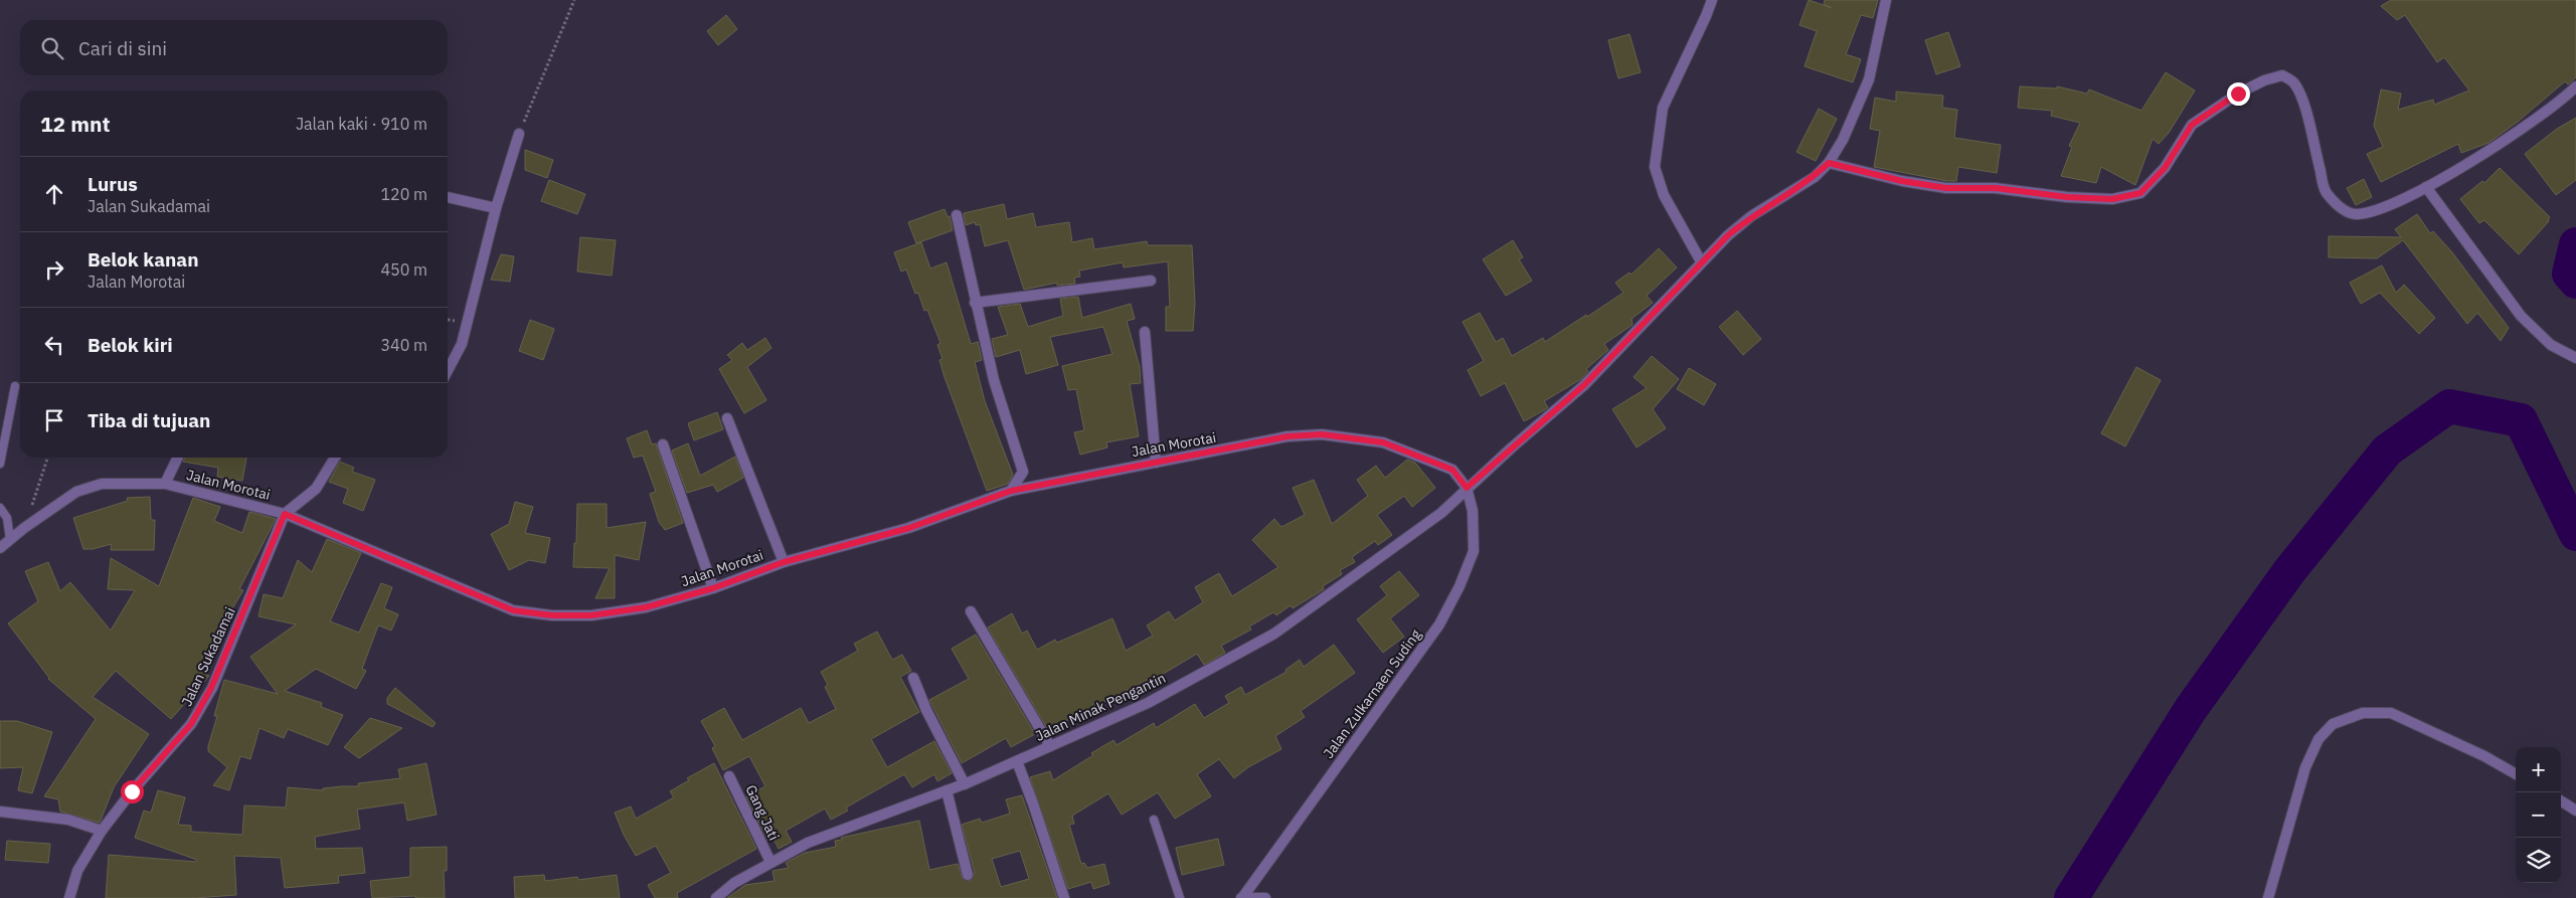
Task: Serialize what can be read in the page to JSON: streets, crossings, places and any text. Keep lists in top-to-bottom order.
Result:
{
  "streets": {
    "street": [
      "Jalan Morotai",
      "Jalan Sukadamai",
      "Jalan Zulkarnaen Suding",
      "Jalan Minak Pengantin",
      "Gang Jati"
    ]
  },
  "crossings": [
    ["Jalan Morotai", "Jalan Sukadamai"],
    ["Jalan Morotai", "Jalan Zulkarnaen Suding"],
    ["Jalan Morotai", "Jalan Minak Pengantin"],
    ["Jalan Zulkarnaen Suding", "Jalan Minak Pengantin"],
    ["Jalan Minak Pengantin", "Gang Jati"]
  ],
  "page": {
    "search": "Cari di sini",
    "heading": ["12 mnt", "Jalan kaki · 910 m"],
    "list": [
      ["Lurus", "Jalan Sukadamai", "120 m"],
      ["Belok kanan", "Jalan Morotai", "450 m"],
      ["Belok kiri", "340 m"],
      "Tiba di tujuan"
    ],
    "map_buttons": ["+", "−"]
  }
}
